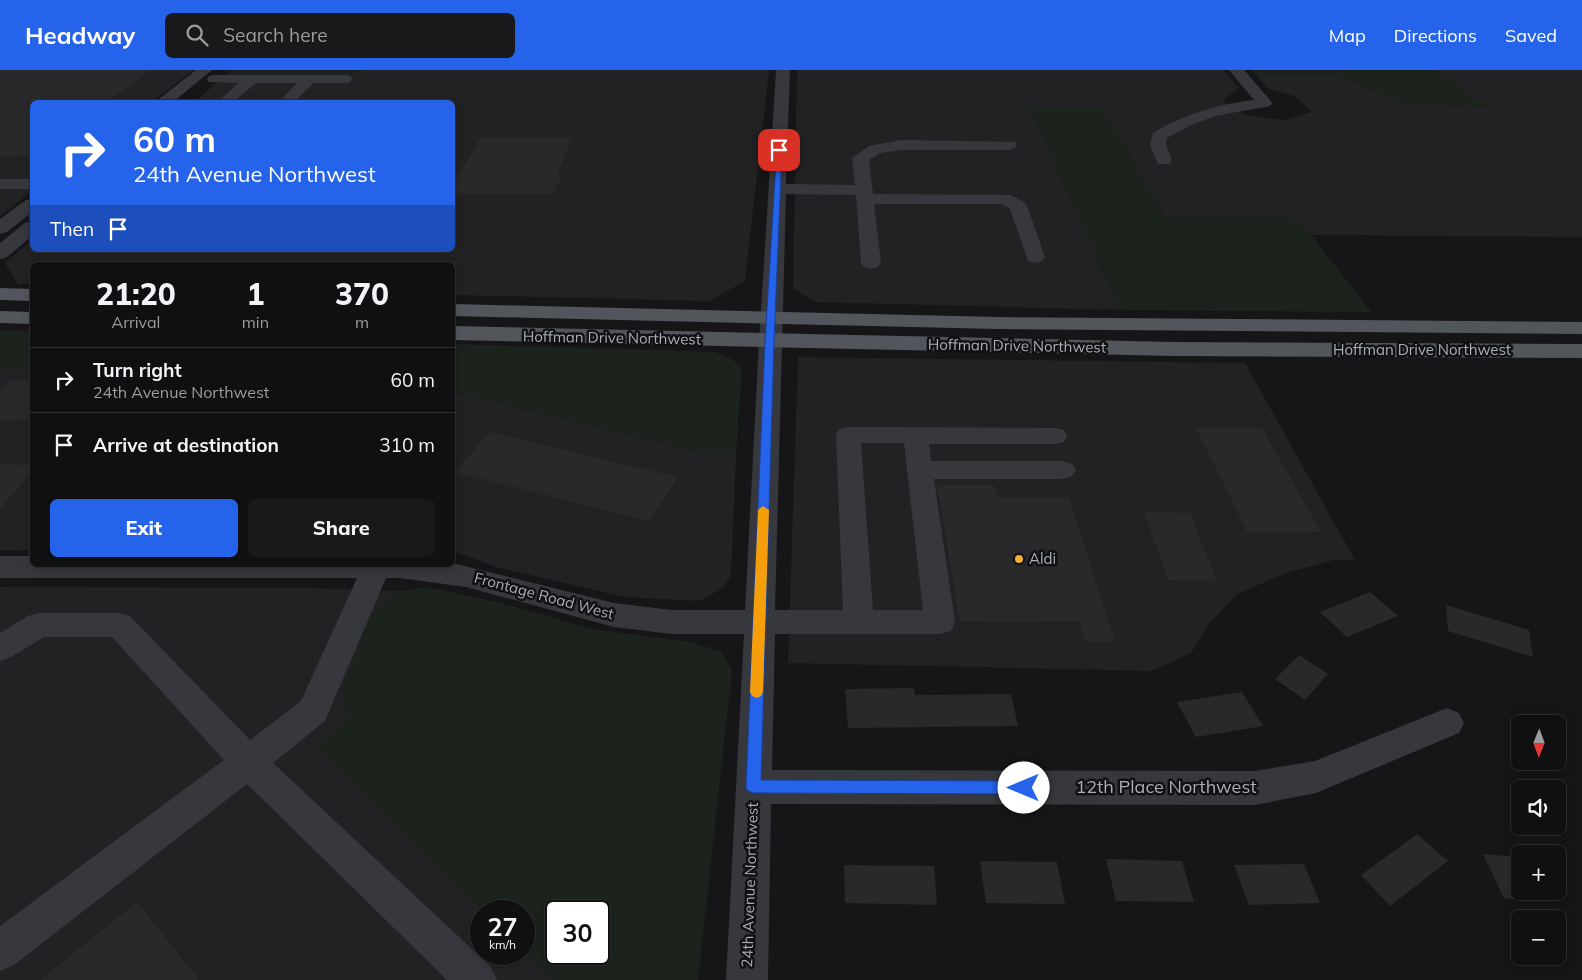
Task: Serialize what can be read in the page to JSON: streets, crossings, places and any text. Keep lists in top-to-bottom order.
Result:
{
  "streets": {
    "main road": ["Hoffman Drive Northwest"],
    "street": ["Frontage Road West", "12th Place Northwest", "24th Avenue Northwest"]
  },
  "crossings": [
    ["Hoffman Drive Northwest", "24th Avenue Northwest"],
    ["Frontage Road West", "24th Avenue Northwest"],
    ["12th Place Northwest", "24th Avenue Northwest"]
  ],
  "places": ["Aldi"],
  "north": "bottom",
  "page": {
    "header": "Headway",
    "search": "Search here",
    "nav": ["Map", "Directions", "Saved"],
    "turn": ["60 m", "24th Avenue Northwest"],
    "then": "Then",
    "eta": [
      "21:20",
      "Arrival",
      "1",
      "min",
      "370",
      "m"
    ],
    "list": [
      {
        "name": "Turn right",
        "note": "24th Avenue Northwest",
        "value": "60 m"
      },
      {
        "name": "Arrive at destination",
        "value": "310 m"
      }
    ],
    "buttons": ["Exit", "Share"],
    "map_buttons": ["+", "−"],
    "speed": "27 km/h",
    "limit": "30"
  }
}
